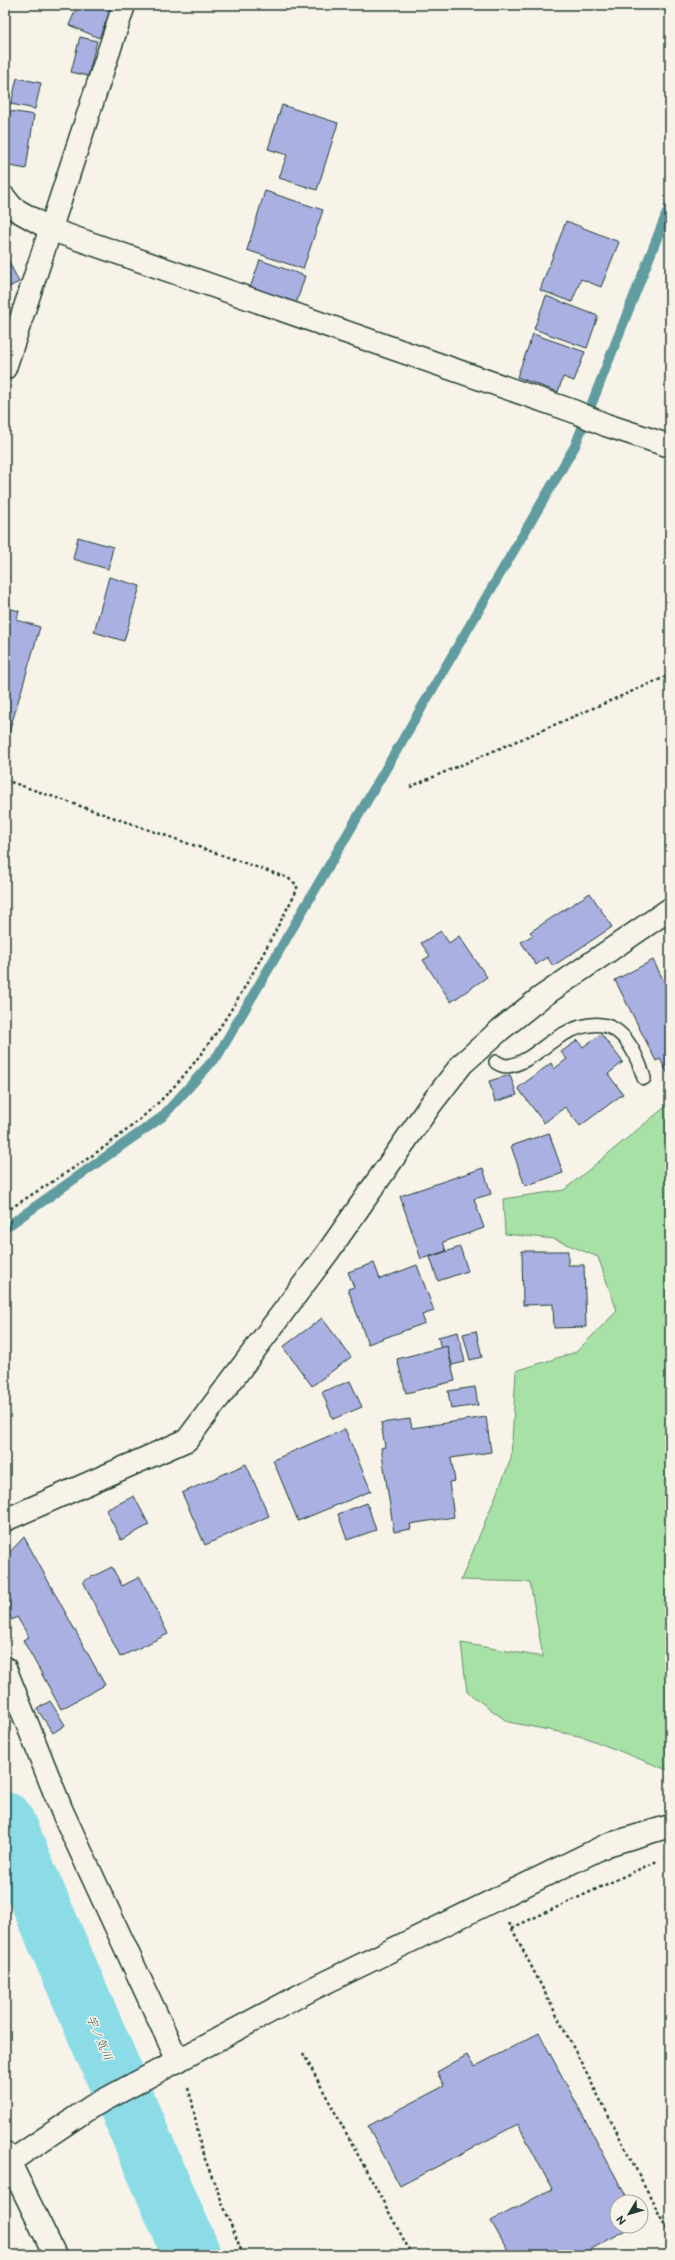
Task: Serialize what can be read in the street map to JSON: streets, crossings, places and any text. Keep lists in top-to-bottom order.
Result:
{
  "water": ["宇ノ気川"],
  "north": "bottom left"
}
